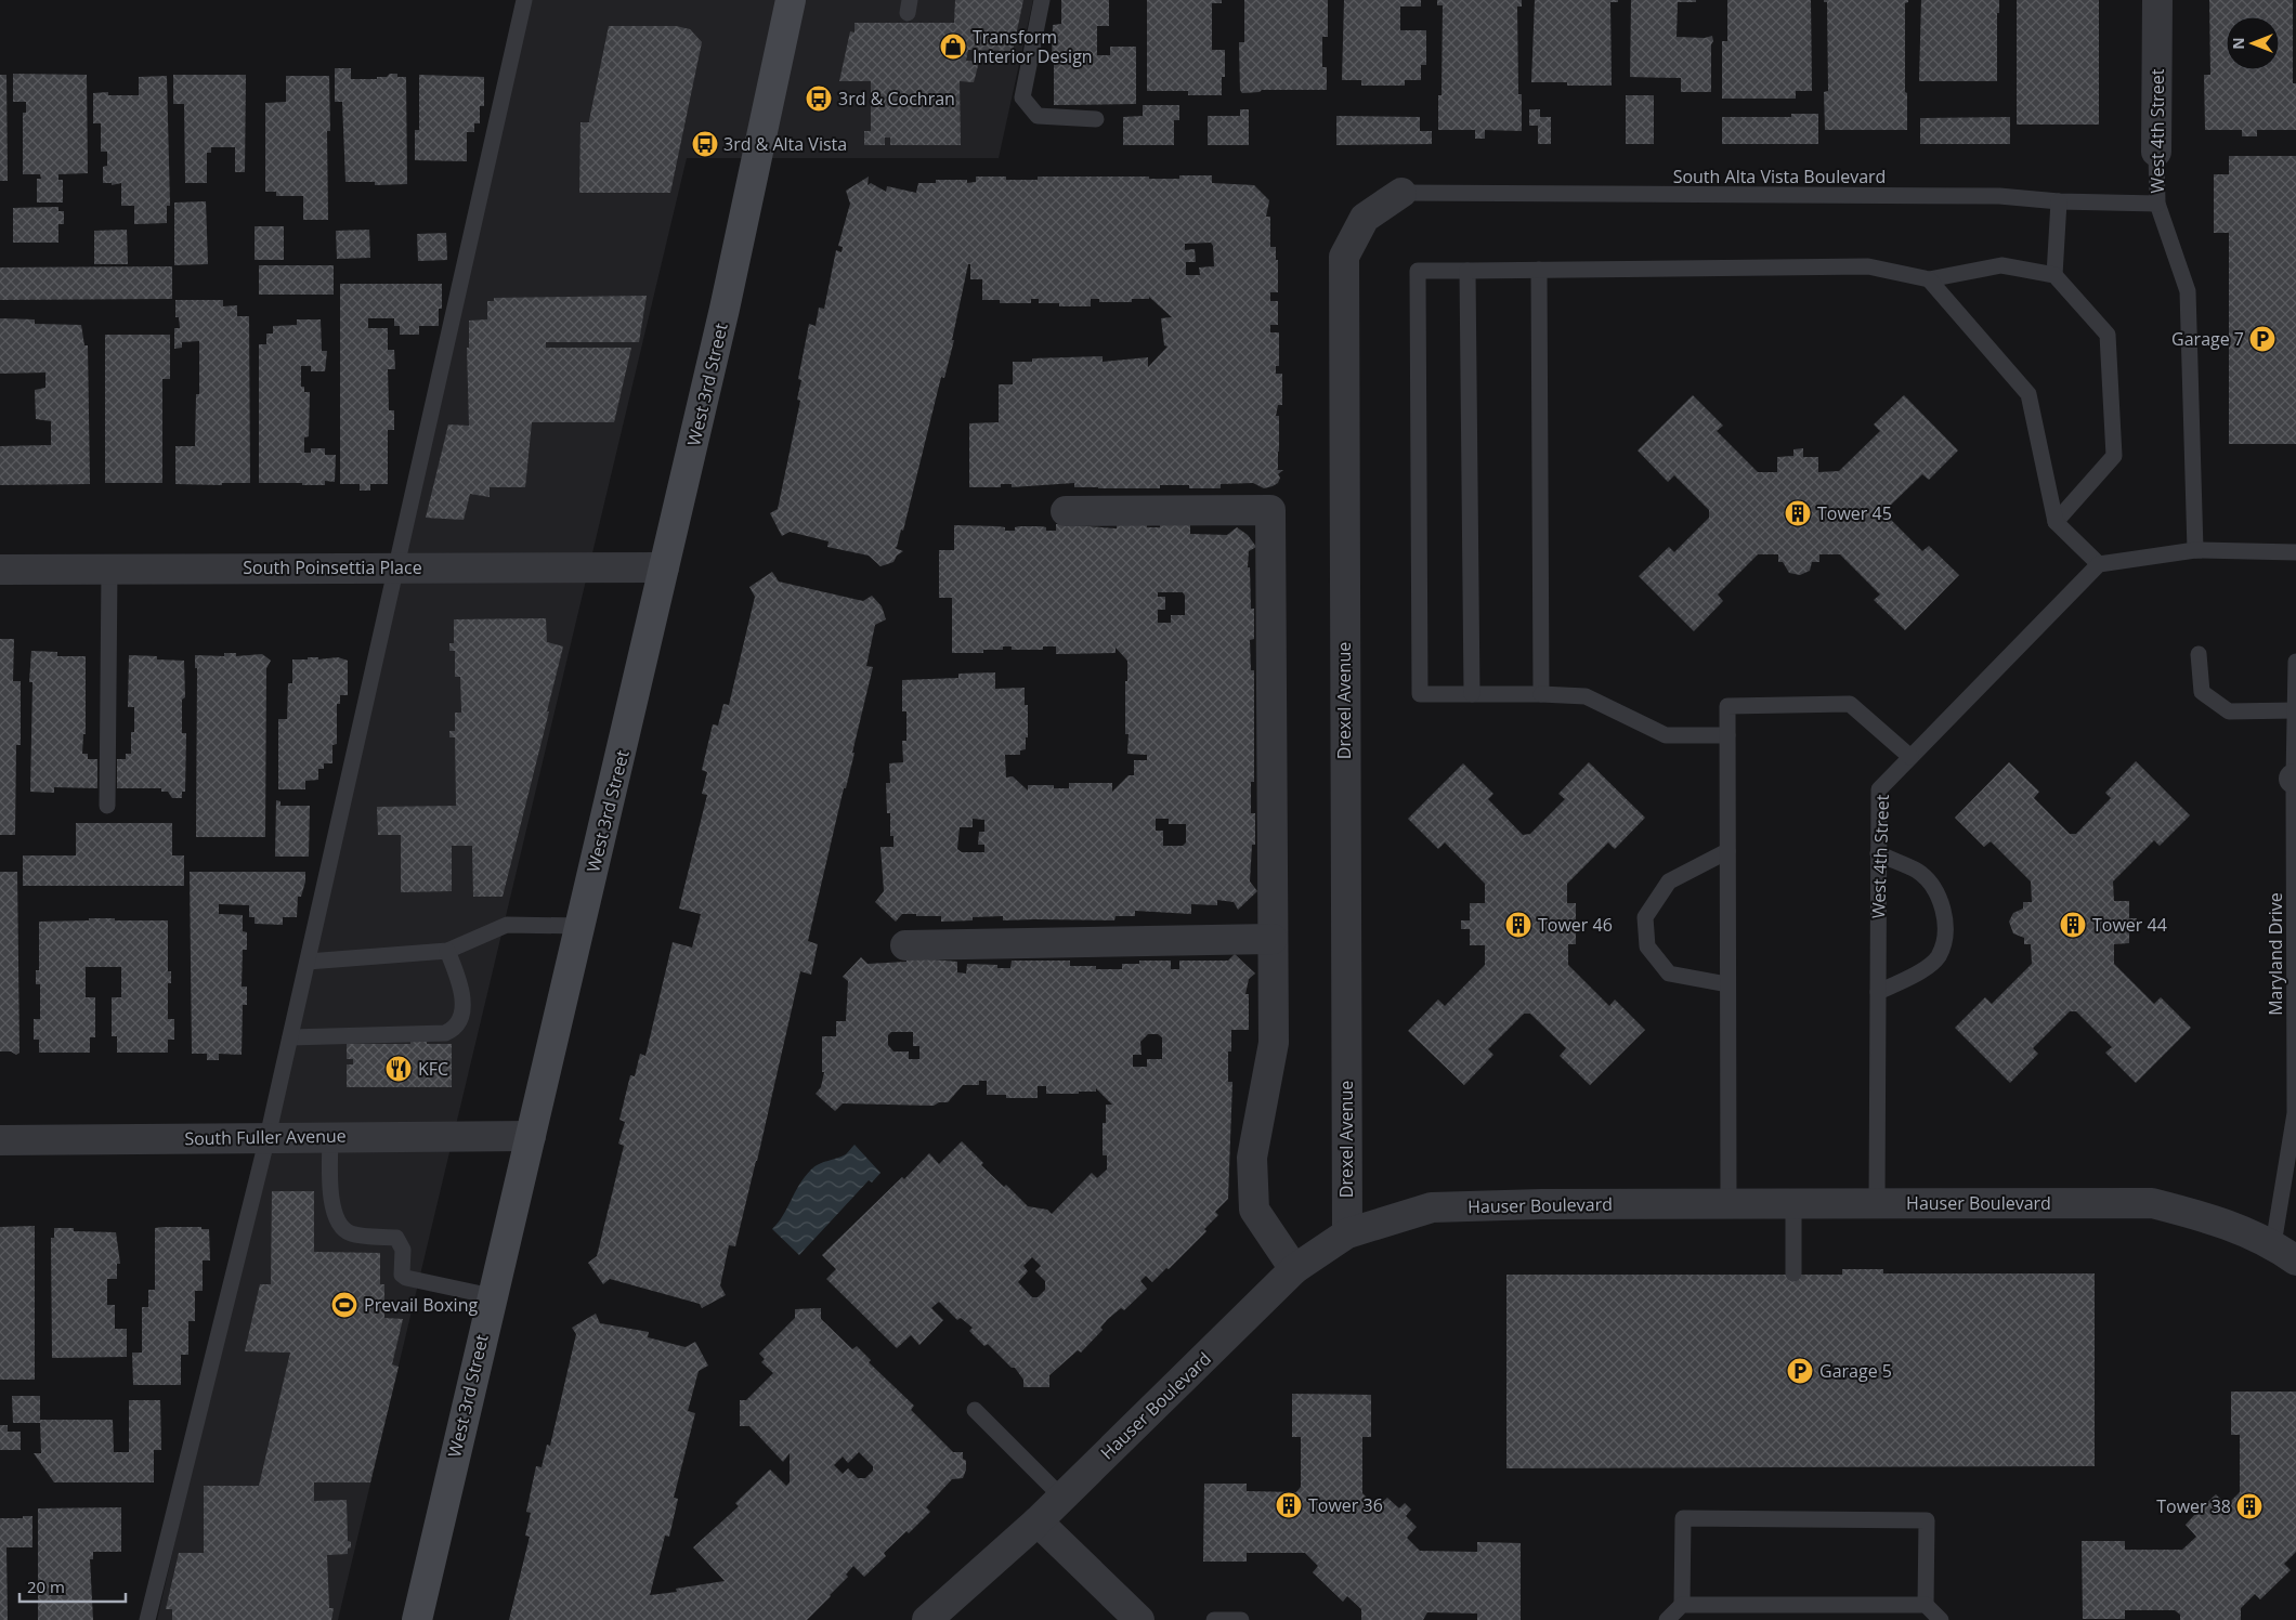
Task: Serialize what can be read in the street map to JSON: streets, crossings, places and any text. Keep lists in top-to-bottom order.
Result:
{
  "streets": {
    "main road": ["West 3rd Street"],
    "street": [
      "West 4th Street",
      "South Poinsettia Place",
      "Drexel Avenue",
      "South Fuller Avenue",
      "Hauser Boulevard"
    ],
    "lane": ["South Alta Vista Boulevard", "Maryland Drive"]
  },
  "crossings": [
    ["West 4th Street", "South Alta Vista Boulevard"],
    ["West 4th Street", "Hauser Boulevard"],
    ["South Alta Vista Boulevard", "Drexel Avenue"],
    ["West 3rd Street", "South Poinsettia Place"],
    ["West 3rd Street", "South Fuller Avenue"],
    ["Drexel Avenue", "Hauser Boulevard"],
    ["Maryland Drive", "Hauser Boulevard"]
  ],
  "places": {
    "shop": ["Transform Interior Design"],
    "bus stop": ["3rd & Cochran", "3rd & Alta Vista"],
    "parking": ["Garage 7", "Garage 5"],
    "building": [
      "Tower 45",
      "Tower 46",
      "Tower 44",
      "Tower 36",
      "Tower 38"
    ],
    "restaurant": ["KFC"],
    "sports": ["Prevail Boxing"]
  },
  "scale_bar": "20 m",
  "north": "left"
}
